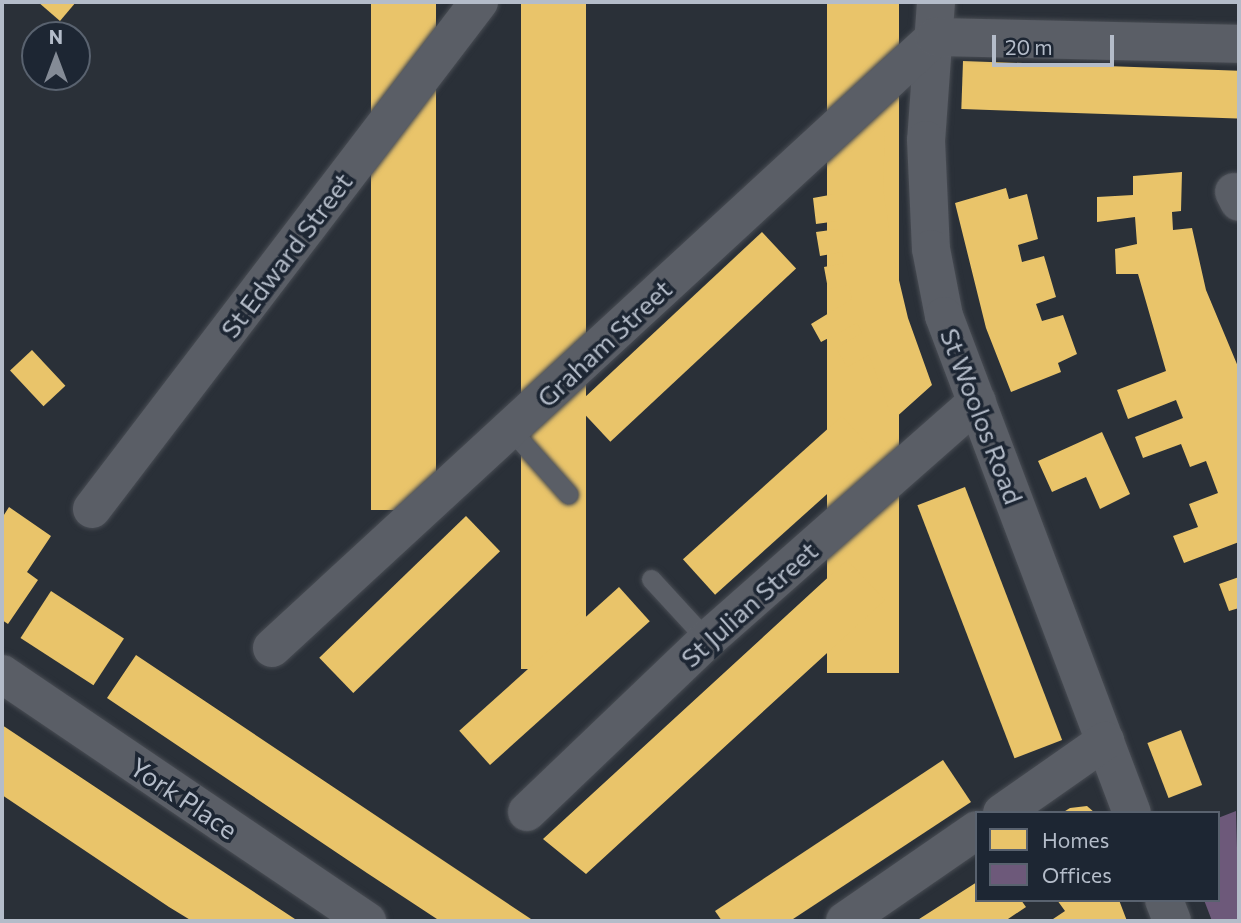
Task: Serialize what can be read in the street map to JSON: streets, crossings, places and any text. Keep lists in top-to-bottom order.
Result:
{
  "streets": {
    "street": [
      "St Edward Street",
      "Graham Street",
      "St Woolos Road",
      "St Julian Street",
      "York Place"
    ]
  },
  "crossings": [
    ["Graham Street", "St Woolos Road"],
    ["St Woolos Road", "St Julian Street"]
  ],
  "legend": ["Homes", "Offices"],
  "scale_bar": "20 m",
  "north": "top"
}
